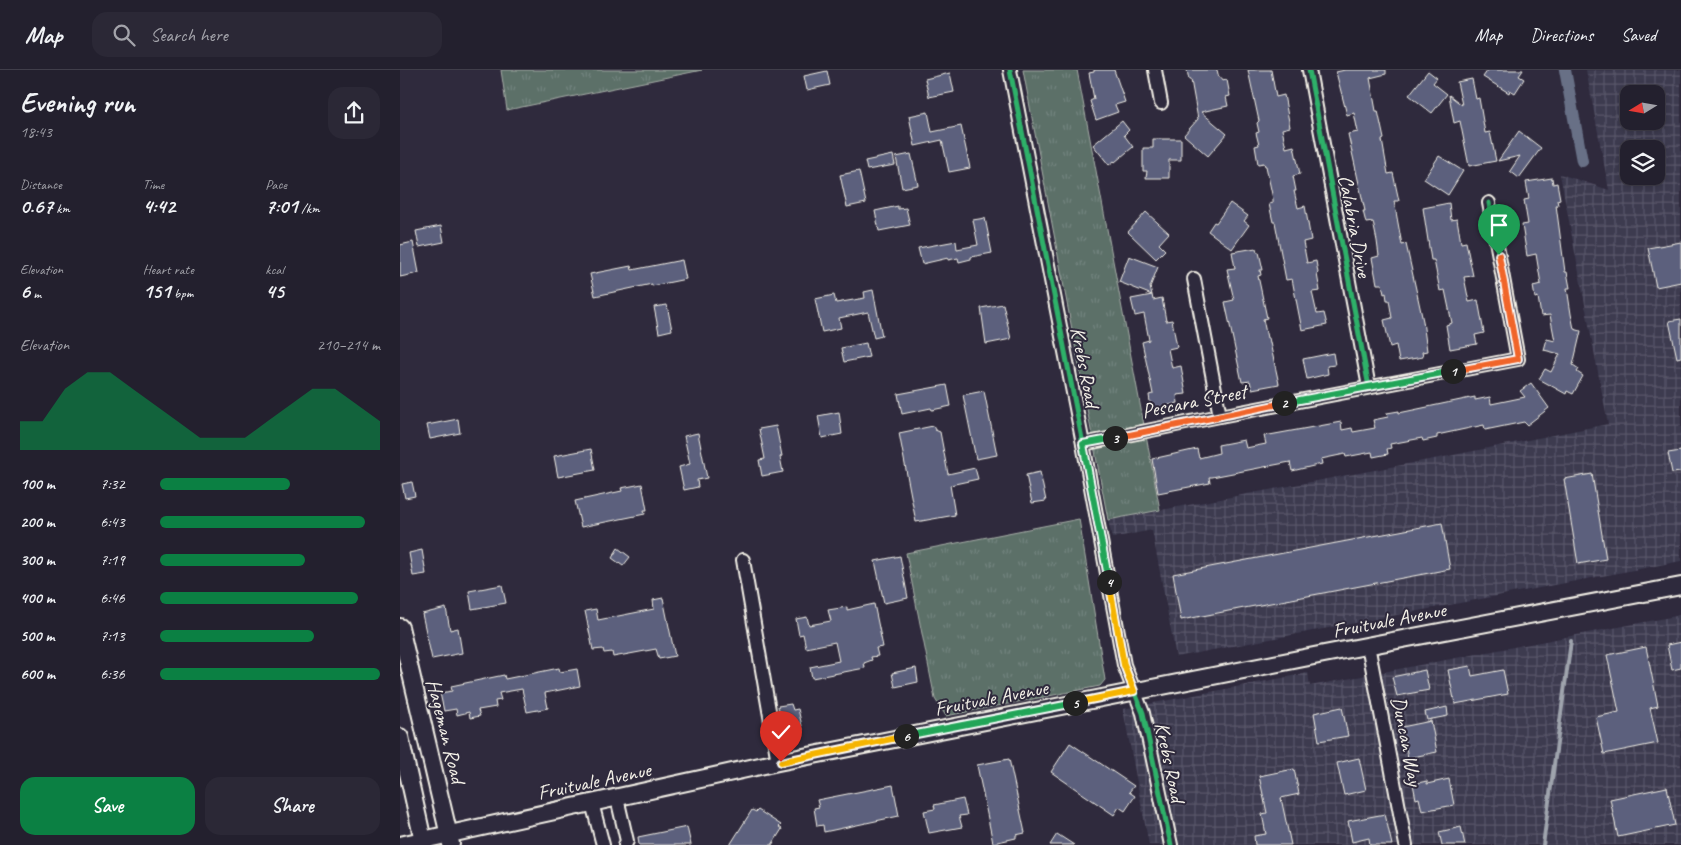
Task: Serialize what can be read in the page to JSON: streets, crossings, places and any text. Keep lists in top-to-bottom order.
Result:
{
  "streets": {
    "main road": ["Fruitvale Avenue", "Hageman Road"],
    "street": [
      "Calabria Drive",
      "Krebs Road",
      "Pescara Street",
      "Duncan Way"
    ]
  },
  "crossings": [
    ["Calabria Drive", "Pescara Street"],
    ["Krebs Road", "Pescara Street"],
    ["Krebs Road", "Fruitvale Avenue"],
    ["Fruitvale Avenue", "Hageman Road"],
    ["Fruitvale Avenue", "Duncan Way"]
  ],
  "north": "left",
  "page": {
    "header": "Map",
    "search": "Search here",
    "nav": ["Map", "Directions", "Saved"],
    "heading": ["Evening run", "18:43"],
    "stats": [
      ["Distance", "0.67 km"],
      ["Time", "4:42"],
      ["Pace", "7:01 /km"],
      ["Elevation", "6 m"],
      ["Heart rate", "151 bpm"],
      ["kcal", "45"]
    ],
    "chart": ["Elevation", "210–214 m"],
    "pins": [
      "1",
      "2",
      "3",
      "4",
      "5",
      "6"
    ],
    "list": [
      {
        "name": "100 m",
        "note": "7:32"
      },
      {
        "name": "200 m",
        "note": "6:43"
      },
      {
        "name": "300 m",
        "note": "7:19"
      },
      {
        "name": "400 m",
        "note": "6:46"
      },
      {
        "name": "500 m",
        "note": "7:13"
      },
      {
        "name": "600 m",
        "note": "6:36"
      }
    ],
    "buttons": ["Save", "Share"]
  }
}
